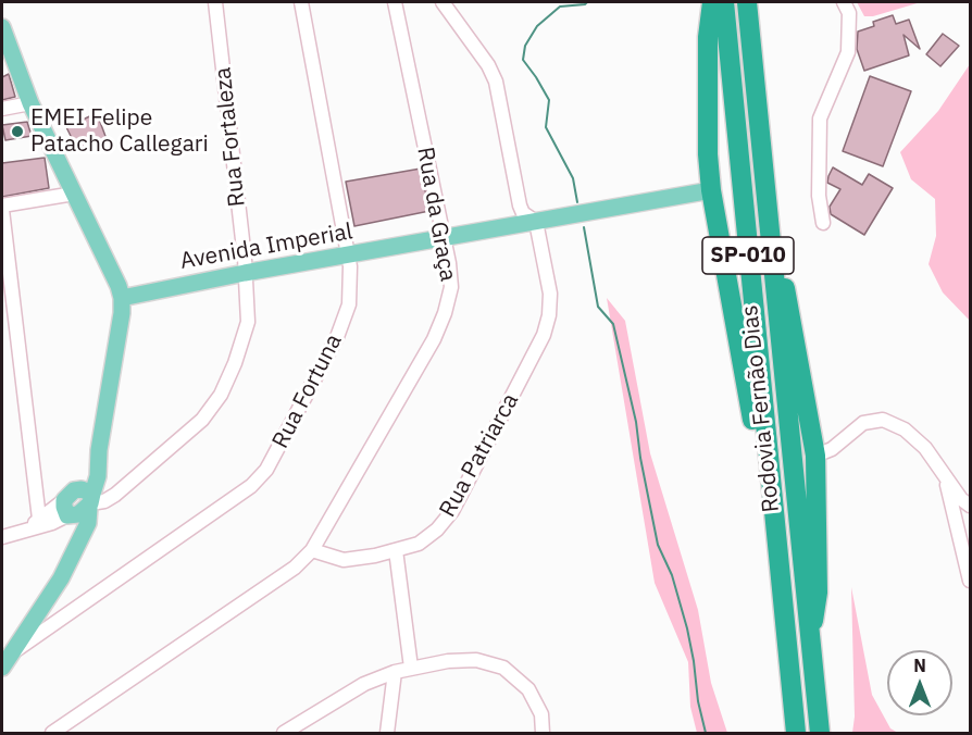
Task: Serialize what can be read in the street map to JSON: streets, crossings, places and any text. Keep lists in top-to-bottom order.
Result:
{
  "streets": {
    "highway": ["SP-010", "Rodovia Fernão Dias"],
    "main road": ["Avenida Imperial"],
    "street": [
      "Rua Fortaleza",
      "Rua da Graça",
      "Rua Fortuna",
      "Rua Patriarca"
    ]
  },
  "crossings": [
    ["Rua Fortaleza", "Avenida Imperial"],
    ["Rua da Graça", "Avenida Imperial"],
    ["Rua da Graça", "Rua Patriarca"],
    ["Avenida Imperial", "Rua Fortuna"],
    ["Avenida Imperial", "Rua Patriarca"]
  ],
  "places": ["EMEI Felipe Patacho Callegari"],
  "north": "top"
}
